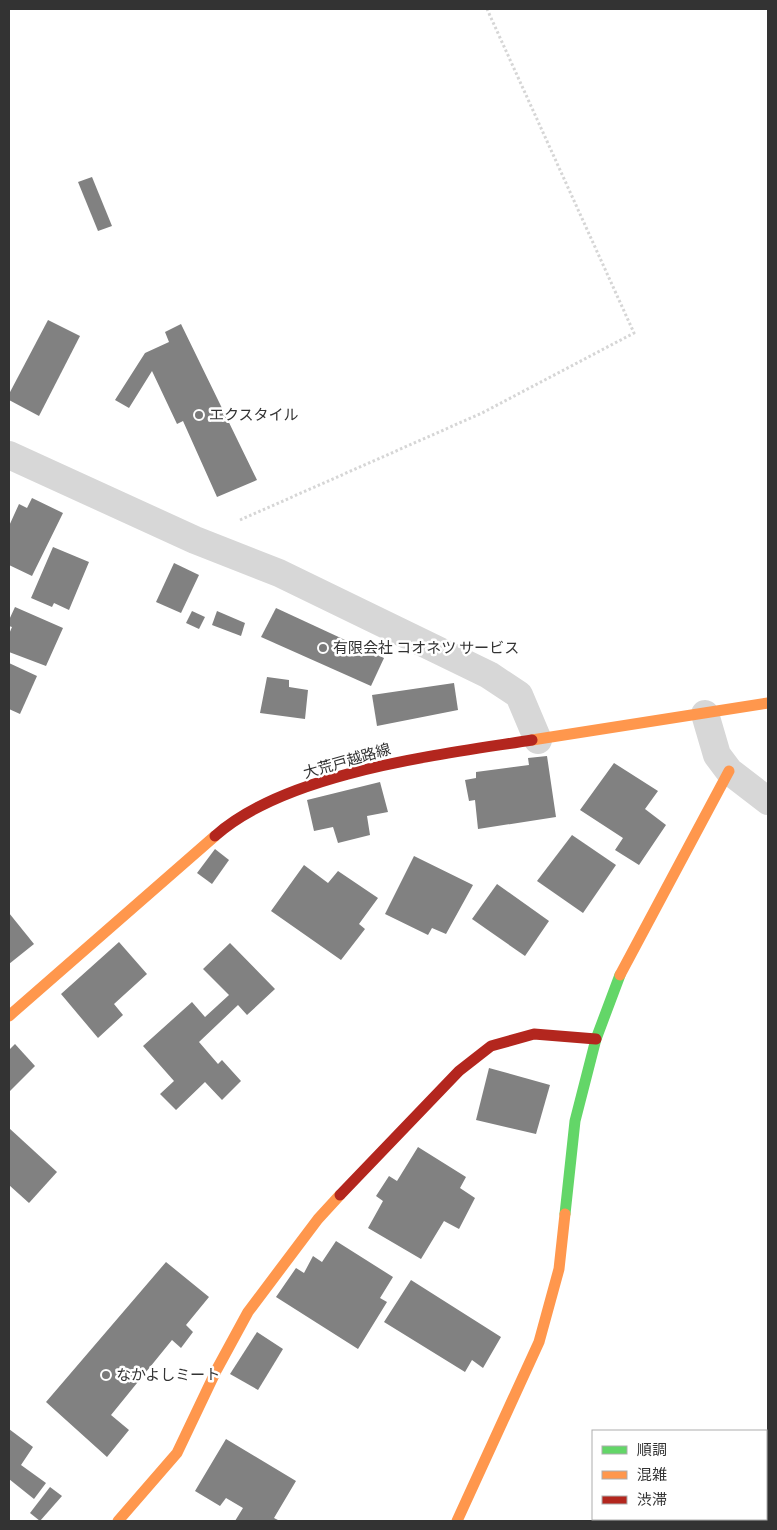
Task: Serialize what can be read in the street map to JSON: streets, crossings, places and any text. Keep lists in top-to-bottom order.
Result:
{
  "streets": {
    "street": ["大荒戸越路線"]
  },
  "places": ["エクスタイル", "有限会社 コオネツ サービス", "なかよしミート"],
  "legend": ["順調", "混雑", "渋滞"]
}
